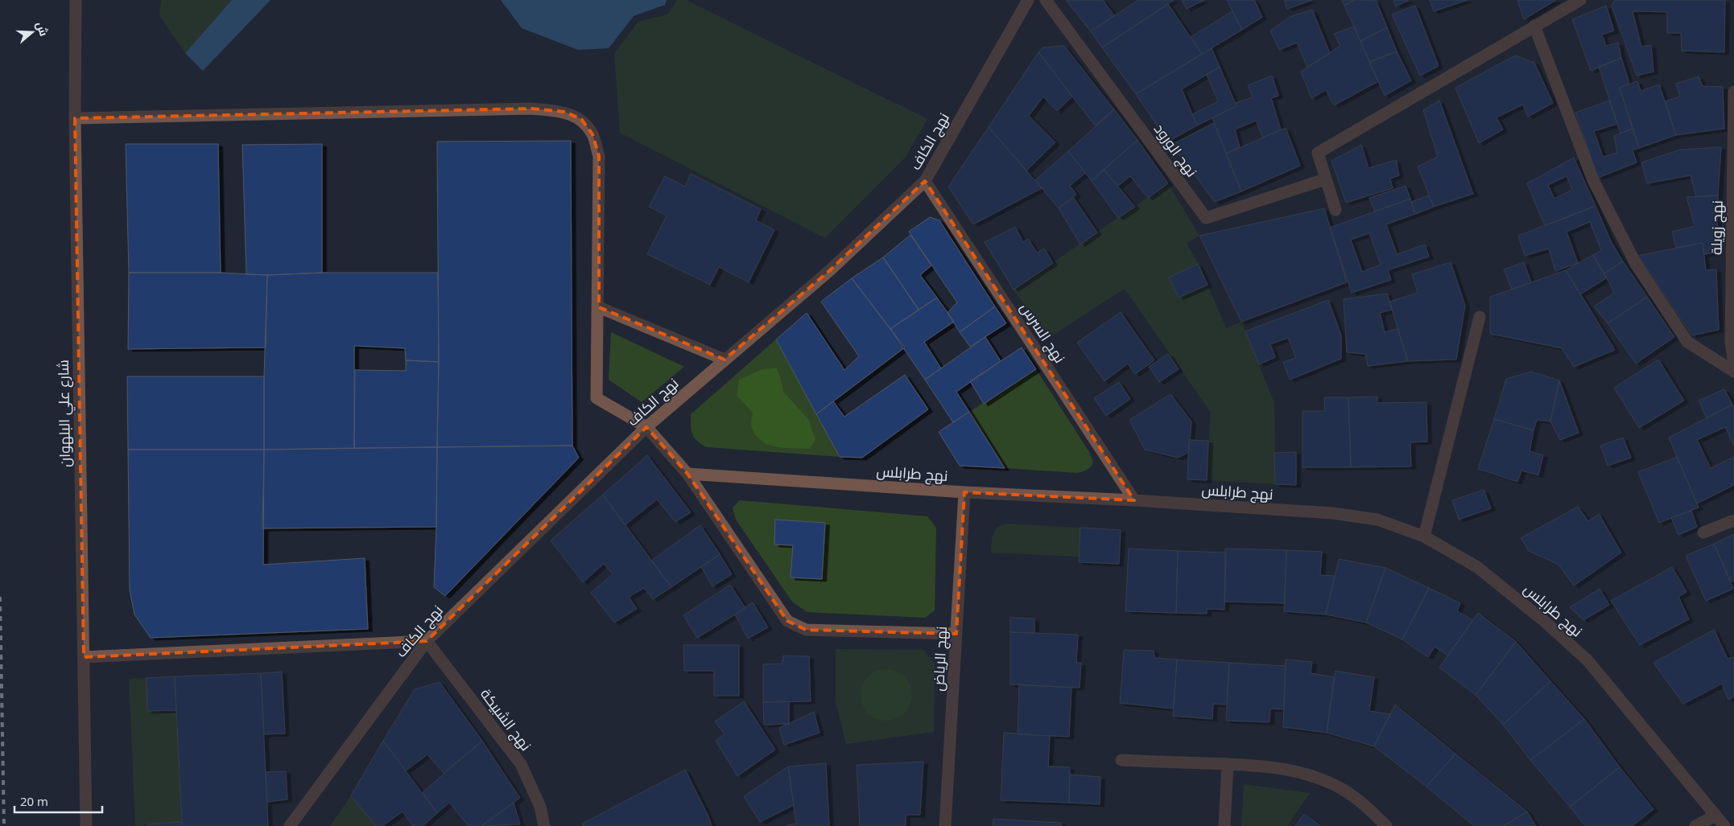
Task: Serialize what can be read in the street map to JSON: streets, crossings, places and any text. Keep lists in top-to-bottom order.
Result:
{
  "streets": {
    "street": [
      "نهج الكاف",
      "نهج الورود",
      "نهج زويلة",
      "نهج السرس",
      "شارع علي البلهوان",
      "نهج طرابلس",
      "نهج الرياض",
      "نهج الشبيكة"
    ]
  },
  "crossings": [
    ["نهج الكاف", "نهج السرس"],
    ["نهج الكاف", "نهج الشبيكة"],
    ["نهج السرس", "نهج طرابلس"],
    ["نهج طرابلس", "نهج الرياض"]
  ],
  "scale_bar": "20 m",
  "north": "right"
}
